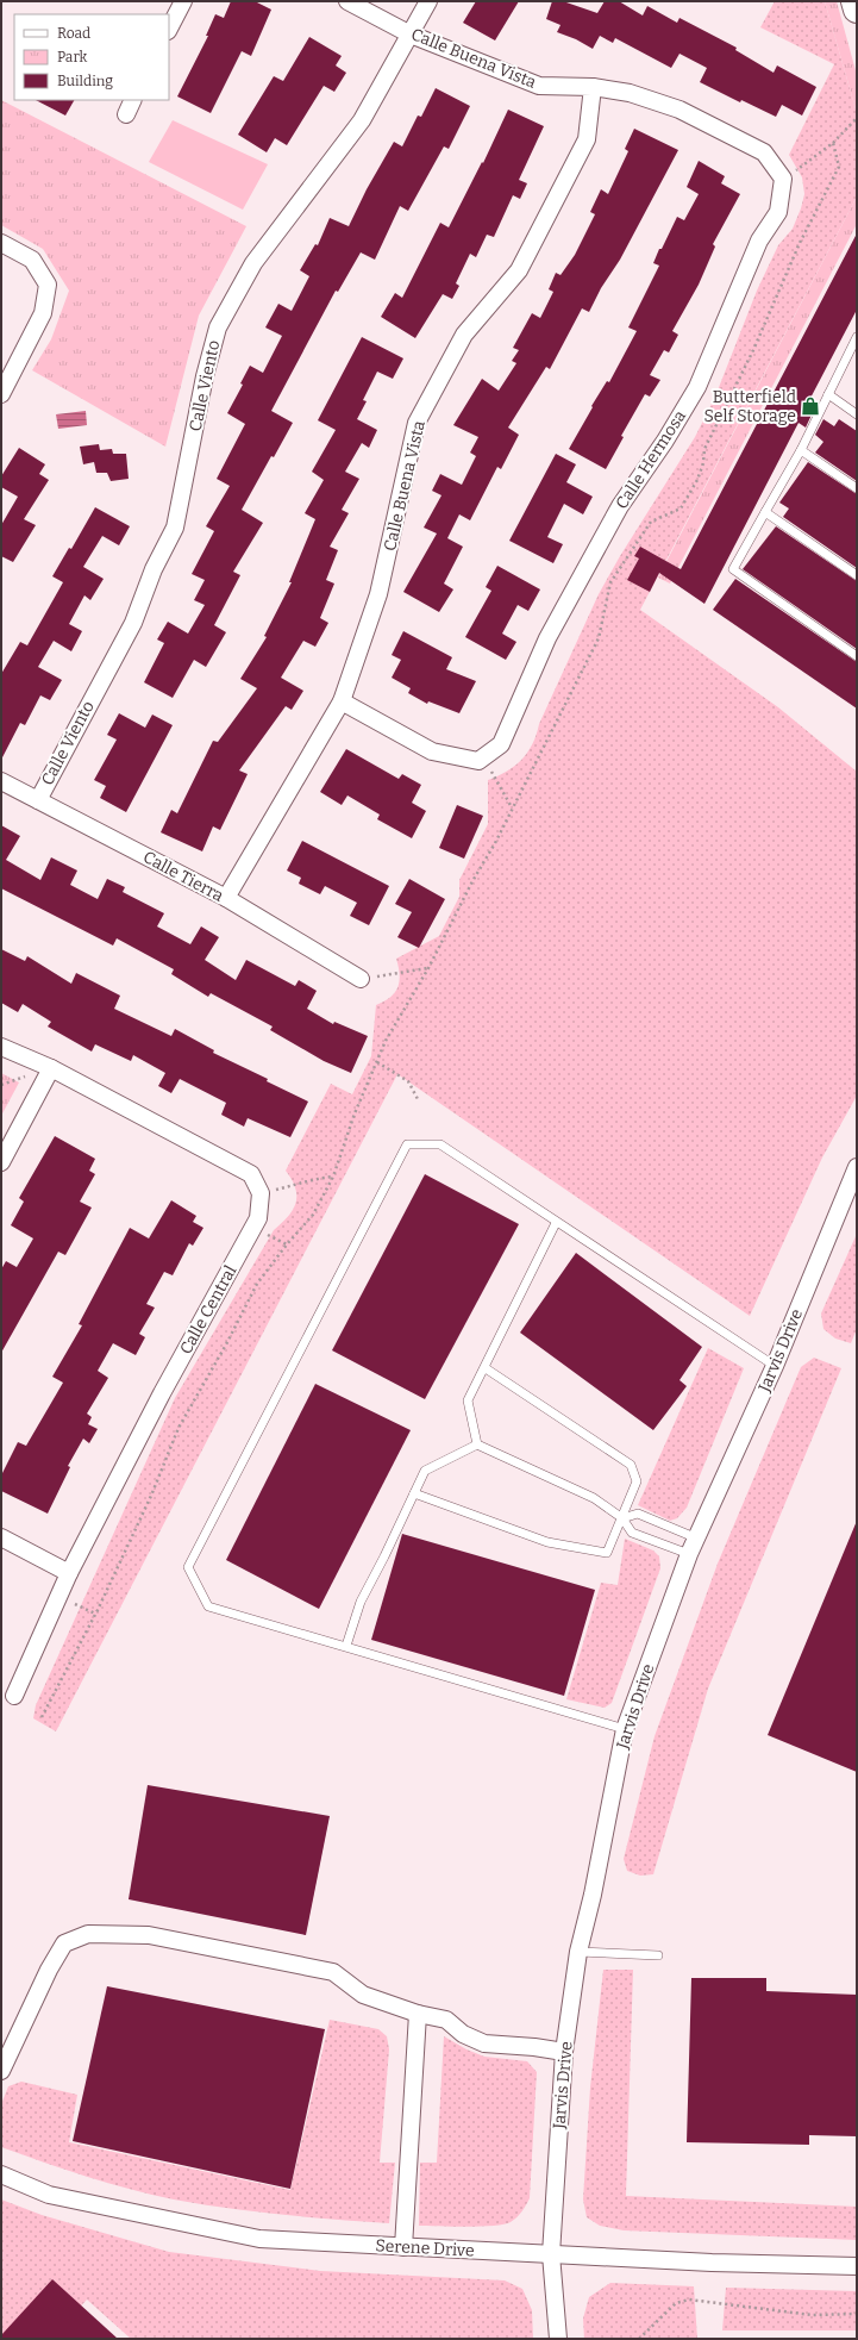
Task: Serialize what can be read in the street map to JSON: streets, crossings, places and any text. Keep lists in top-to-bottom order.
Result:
{
  "streets": {
    "street": [
      "Calle Buena Vista",
      "Calle Viento",
      "Calle Hermosa",
      "Calle Tierra",
      "Calle Central",
      "Jarvis Drive",
      "Serene Drive"
    ]
  },
  "crossings": [
    ["Calle Buena Vista", "Calle Viento"],
    ["Calle Buena Vista", "Calle Tierra"],
    ["Calle Viento", "Calle Tierra"],
    ["Jarvis Drive", "Serene Drive"]
  ],
  "places": {
    "shop": ["Butterfield Self Storage"]
  },
  "legend": ["Road", "Park", "Building"]
}
